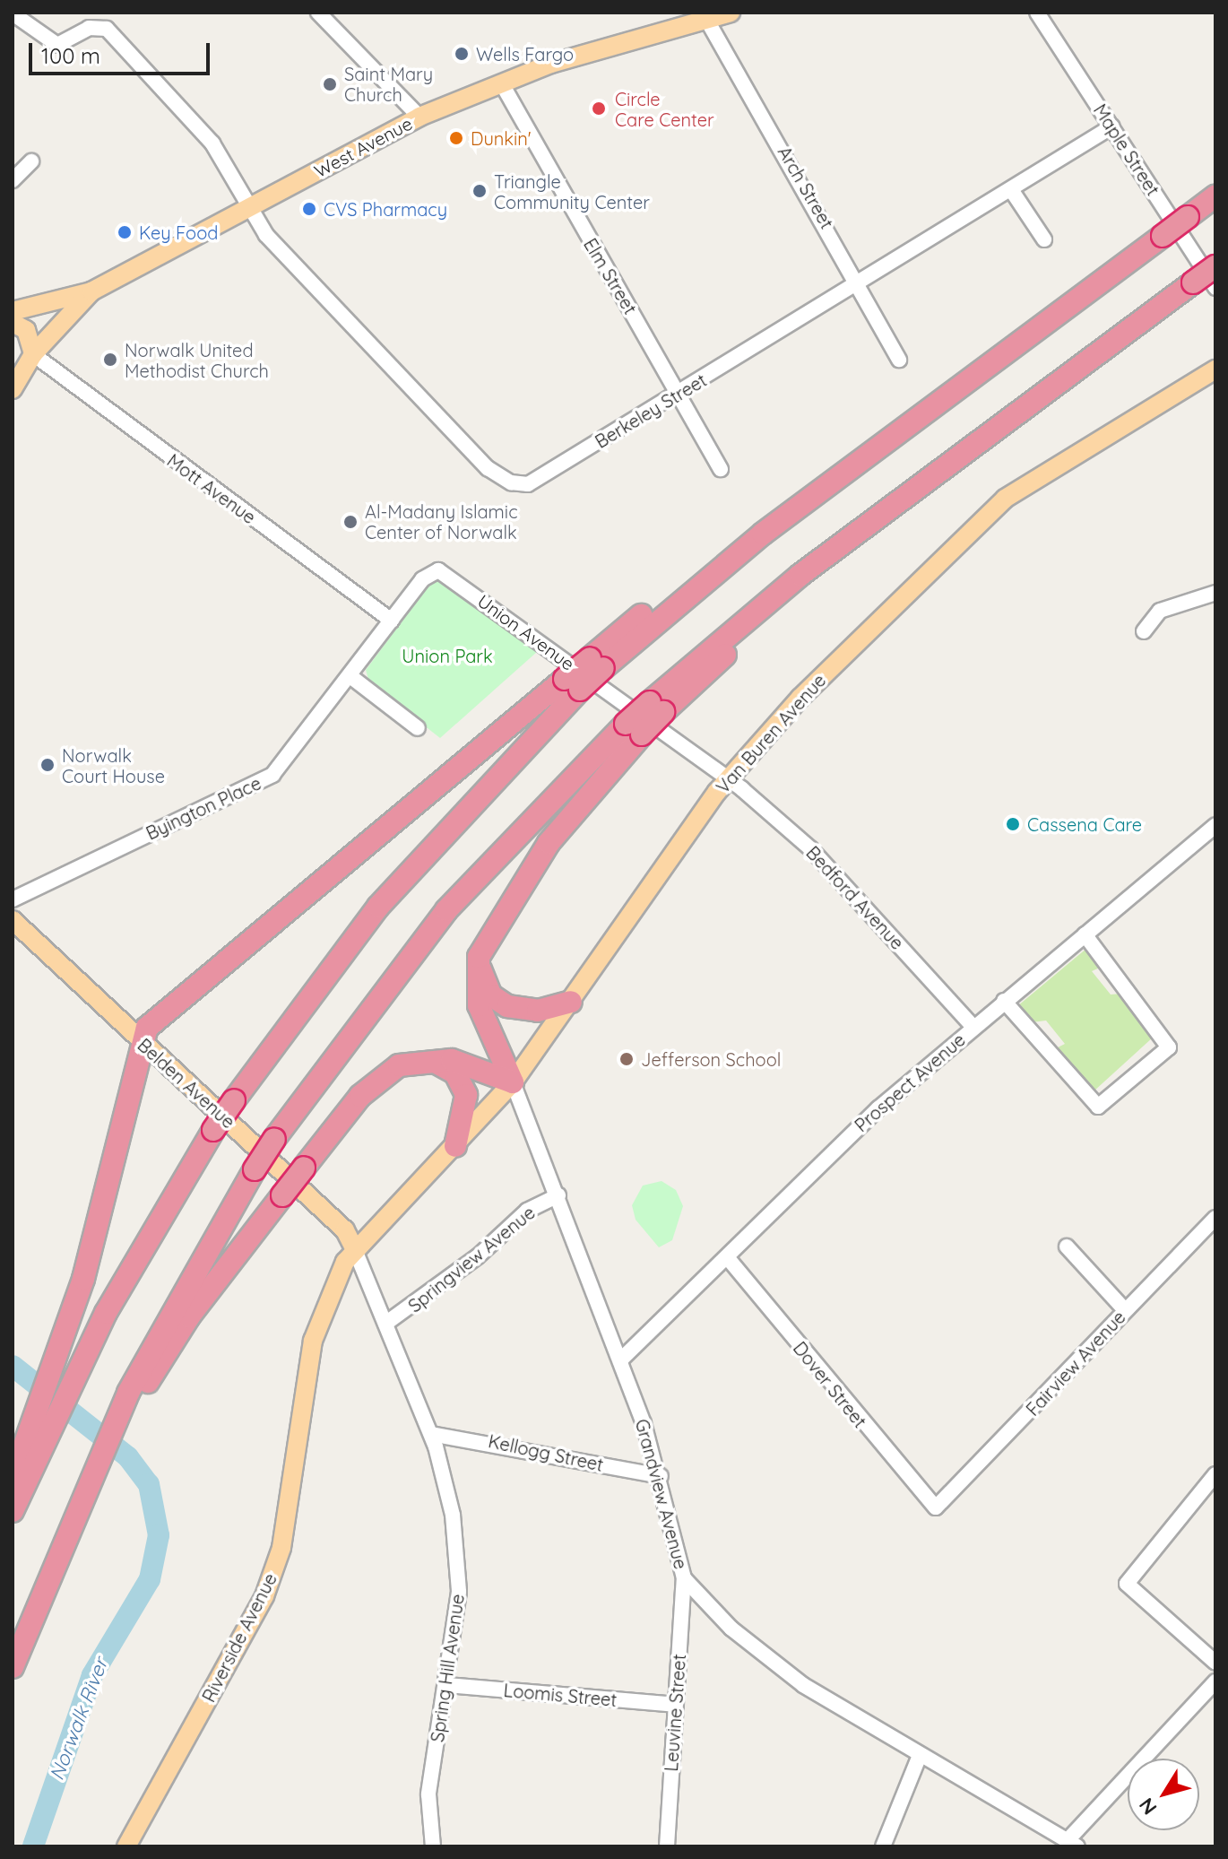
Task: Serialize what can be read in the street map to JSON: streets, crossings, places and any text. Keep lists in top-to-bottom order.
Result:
{
  "streets": {
    "main road": [
      "West Avenue",
      "Van Buren Avenue",
      "Belden Avenue",
      "Riverside Avenue"
    ],
    "street": [
      "Maple Street",
      "Arch Street",
      "Elm Street",
      "Berkeley Street",
      "Mott Avenue",
      "Union Avenue",
      "Byington Place",
      "Bedford Avenue",
      "Prospect Avenue",
      "Springview Avenue",
      "Fairview Avenue",
      "Dover Street",
      "Kellogg Street",
      "Grandview Avenue",
      "Spring Hill Avenue",
      "Loomis Street",
      "Leuvine Street"
    ]
  },
  "crossings": [
    ["West Avenue", "Arch Street"],
    ["West Avenue", "Elm Street"],
    ["West Avenue", "Berkeley Street"],
    ["West Avenue", "Mott Avenue"],
    ["Maple Street", "Berkeley Street"],
    ["Arch Street", "Berkeley Street"],
    ["Elm Street", "Berkeley Street"],
    ["Mott Avenue", "Byington Place"],
    ["Union Avenue", "Van Buren Avenue"],
    ["Union Avenue", "Byington Place"],
    ["Union Avenue", "Bedford Avenue"],
    ["Van Buren Avenue", "Bedford Avenue"],
    ["Van Buren Avenue", "Belden Avenue"],
    ["Van Buren Avenue", "Grandview Avenue"],
    ["Van Buren Avenue", "Riverside Avenue"],
    ["Van Buren Avenue", "Spring Hill Avenue"],
    ["Bedford Avenue", "Prospect Avenue"],
    ["Prospect Avenue", "Dover Street"],
    ["Prospect Avenue", "Grandview Avenue"],
    ["Belden Avenue", "Riverside Avenue"],
    ["Belden Avenue", "Spring Hill Avenue"],
    ["Springview Avenue", "Grandview Avenue"],
    ["Springview Avenue", "Spring Hill Avenue"],
    ["Fairview Avenue", "Dover Street"],
    ["Kellogg Street", "Grandview Avenue"],
    ["Kellogg Street", "Spring Hill Avenue"],
    ["Grandview Avenue", "Leuvine Street"],
    ["Riverside Avenue", "Spring Hill Avenue"],
    ["Spring Hill Avenue", "Loomis Street"],
    ["Loomis Street", "Leuvine Street"]
  ],
  "water": ["Norwalk River"],
  "parks": ["Union Park"],
  "places": [
    "Wells Fargo",
    "Saint Mary Church",
    "Circle Care Center",
    "Dunkin'",
    "Triangle Community Center",
    "CVS Pharmacy",
    "Key Food",
    "Norwalk United Methodist Church",
    "Al-Madany Islamic Center of Norwalk",
    "Norwalk Court House",
    "Cassena Care",
    "Jefferson School"
  ],
  "scale_bar": "100 m",
  "north": "bottom left"
}
